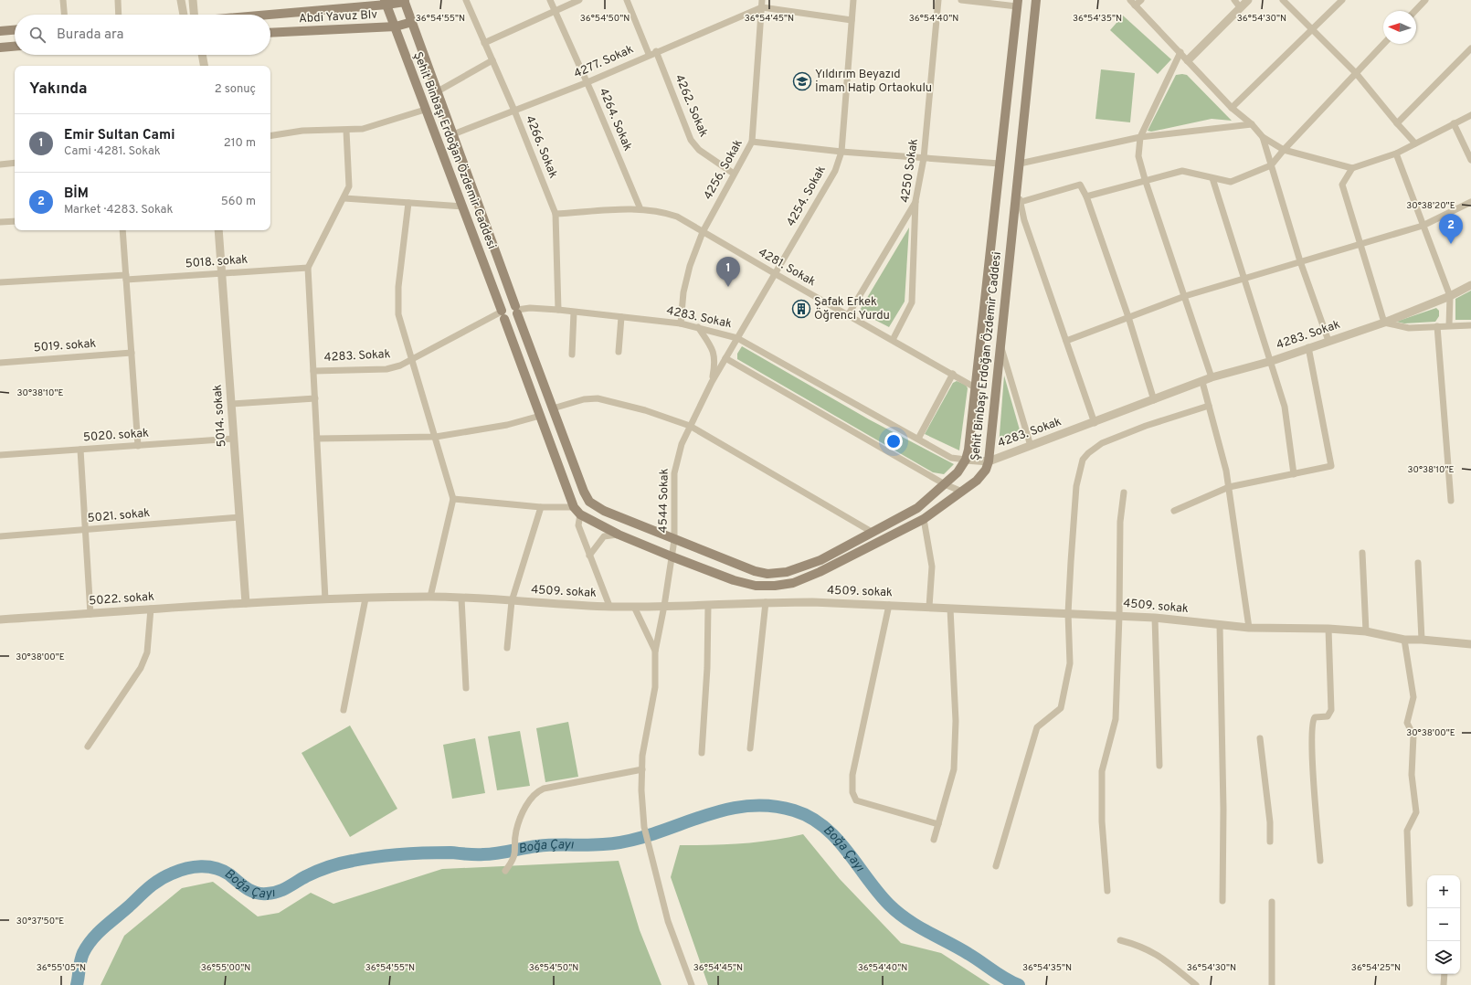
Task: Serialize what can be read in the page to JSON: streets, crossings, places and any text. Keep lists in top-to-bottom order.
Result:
{
  "streets": {
    "main road": ["Abdi Yavuz Blv", "Şehit Binbaşı Erdoğan Özdemir Caddesi"],
    "street": [
      "4277. Sokak",
      "4262. Sokak",
      "4264. Sokak",
      "4266. Sokak",
      "4256. Sokak",
      "4250 Sokak",
      "4254. Sokak",
      "5018. sokak",
      "4281. Sokak",
      "4283. Sokak",
      "5019. sokak",
      "5014. sokak",
      "5020. sokak",
      "4544 Sokak",
      "5021. sokak",
      "4509. sokak",
      "5022. sokak"
    ]
  },
  "crossings": [
    ["Abdi Yavuz Blv", "Şehit Binbaşı Erdoğan Özdemir Caddesi"],
    ["4277. Sokak", "4262. Sokak"],
    ["4277. Sokak", "4264. Sokak"],
    ["4277. Sokak", "4266. Sokak"],
    ["4277. Sokak", "Şehit Binbaşı Erdoğan Özdemir Caddesi"],
    ["4277. Sokak", "4256. Sokak"],
    ["4262. Sokak", "4256. Sokak"],
    ["4264. Sokak", "4281. Sokak"],
    ["4266. Sokak", "4281. Sokak"],
    ["4266. Sokak", "4283. Sokak"],
    ["Şehit Binbaşı Erdoğan Özdemir Caddesi", "4281. Sokak"],
    ["Şehit Binbaşı Erdoğan Özdemir Caddesi", "4283. Sokak"],
    ["Şehit Binbaşı Erdoğan Özdemir Caddesi", "4544 Sokak"],
    ["4256. Sokak", "4281. Sokak"],
    ["4256. Sokak", "4283. Sokak"],
    ["4250 Sokak", "4281. Sokak"],
    ["4254. Sokak", "4281. Sokak"],
    ["4254. Sokak", "4283. Sokak"],
    ["4254. Sokak", "4544 Sokak"],
    ["5018. sokak", "5014. sokak"],
    ["5014. sokak", "5020. sokak"],
    ["5014. sokak", "5021. sokak"],
    ["5014. sokak", "4509. sokak"],
    ["5014. sokak", "5022. sokak"],
    ["4544 Sokak", "4509. sokak"],
    ["4509. sokak", "5022. sokak"]
  ],
  "water": ["Boğa Çayı"],
  "places": {
    "school or university": ["Yıldırım Beyazıd İmam Hatip Ortaokulu"],
    "building": ["Şafak Erkek Öğrenci Yurdu"]
  },
  "north": "left",
  "page": {
    "search": "Burada ara",
    "heading": ["Yakında", "2 sonuç"],
    "list": [
      {
        "mark": "1",
        "name": "Emir Sultan Cami",
        "note": "Cami · 4281. Sokak",
        "value": "210 m"
      },
      {
        "mark": "2",
        "name": "BİM",
        "note": "Market · 4283. Sokak",
        "value": "560 m"
      }
    ],
    "pins": ["2", "1"],
    "map_buttons": ["+", "−"]
  },
  "coordinates": [
    "36°54'55\"N",
    "36°54'50\"N",
    "36°54'45\"N",
    "36°54'40\"N",
    "36°54'35\"N",
    "36°54'30\"N",
    "30°38'20\"E",
    "30°38'10\"E",
    "30°38'00\"E",
    "30°37'50\"E",
    "36°55'05\"N",
    "36°55'00\"N",
    "36°54'25\"N"
  ]
}
